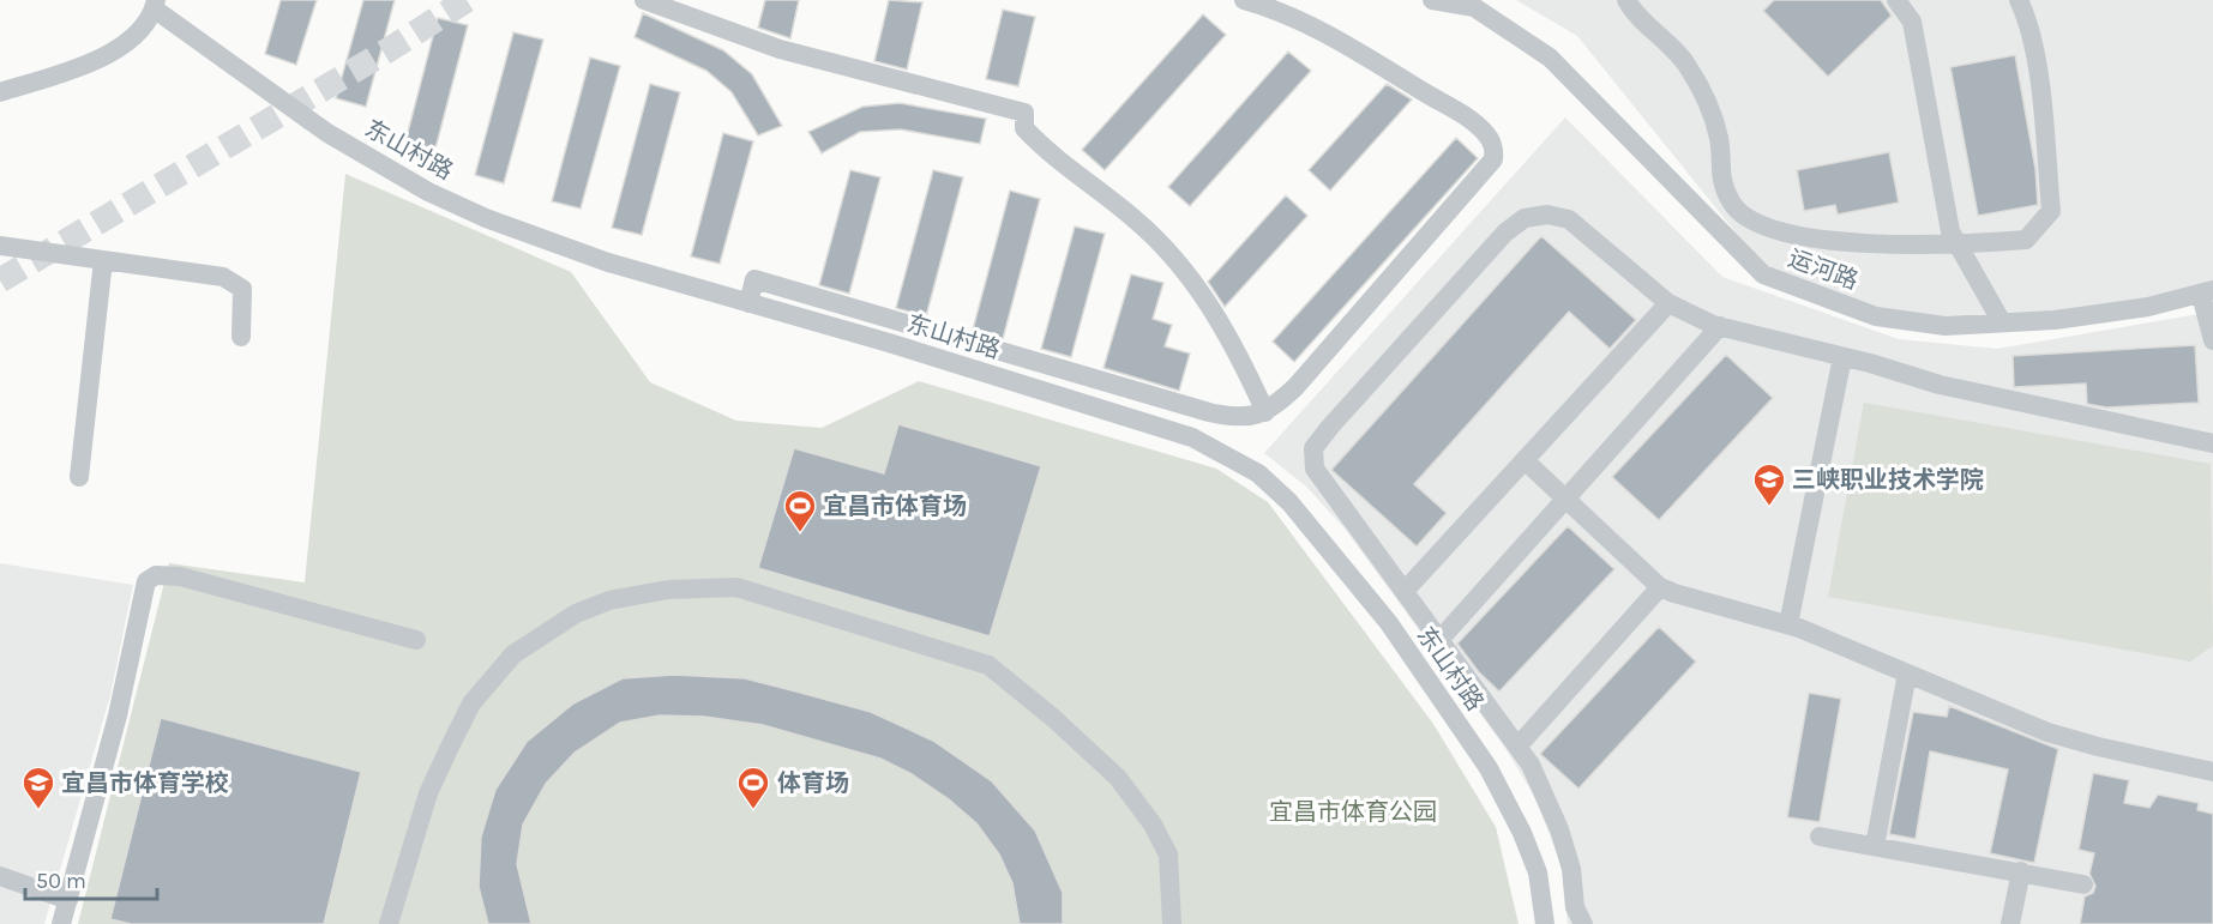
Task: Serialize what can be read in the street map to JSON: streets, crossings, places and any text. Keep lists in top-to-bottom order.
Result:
{
  "streets": {
    "street": ["东山村路", "运河路"]
  },
  "parks": ["宜昌市体育公园"],
  "places": {
    "school or university": ["三峡职业技术学院", "宜昌市体育学校"],
    "sports": ["宜昌市体育场", "体育场"]
  },
  "scale_bar": "50 m"
}
